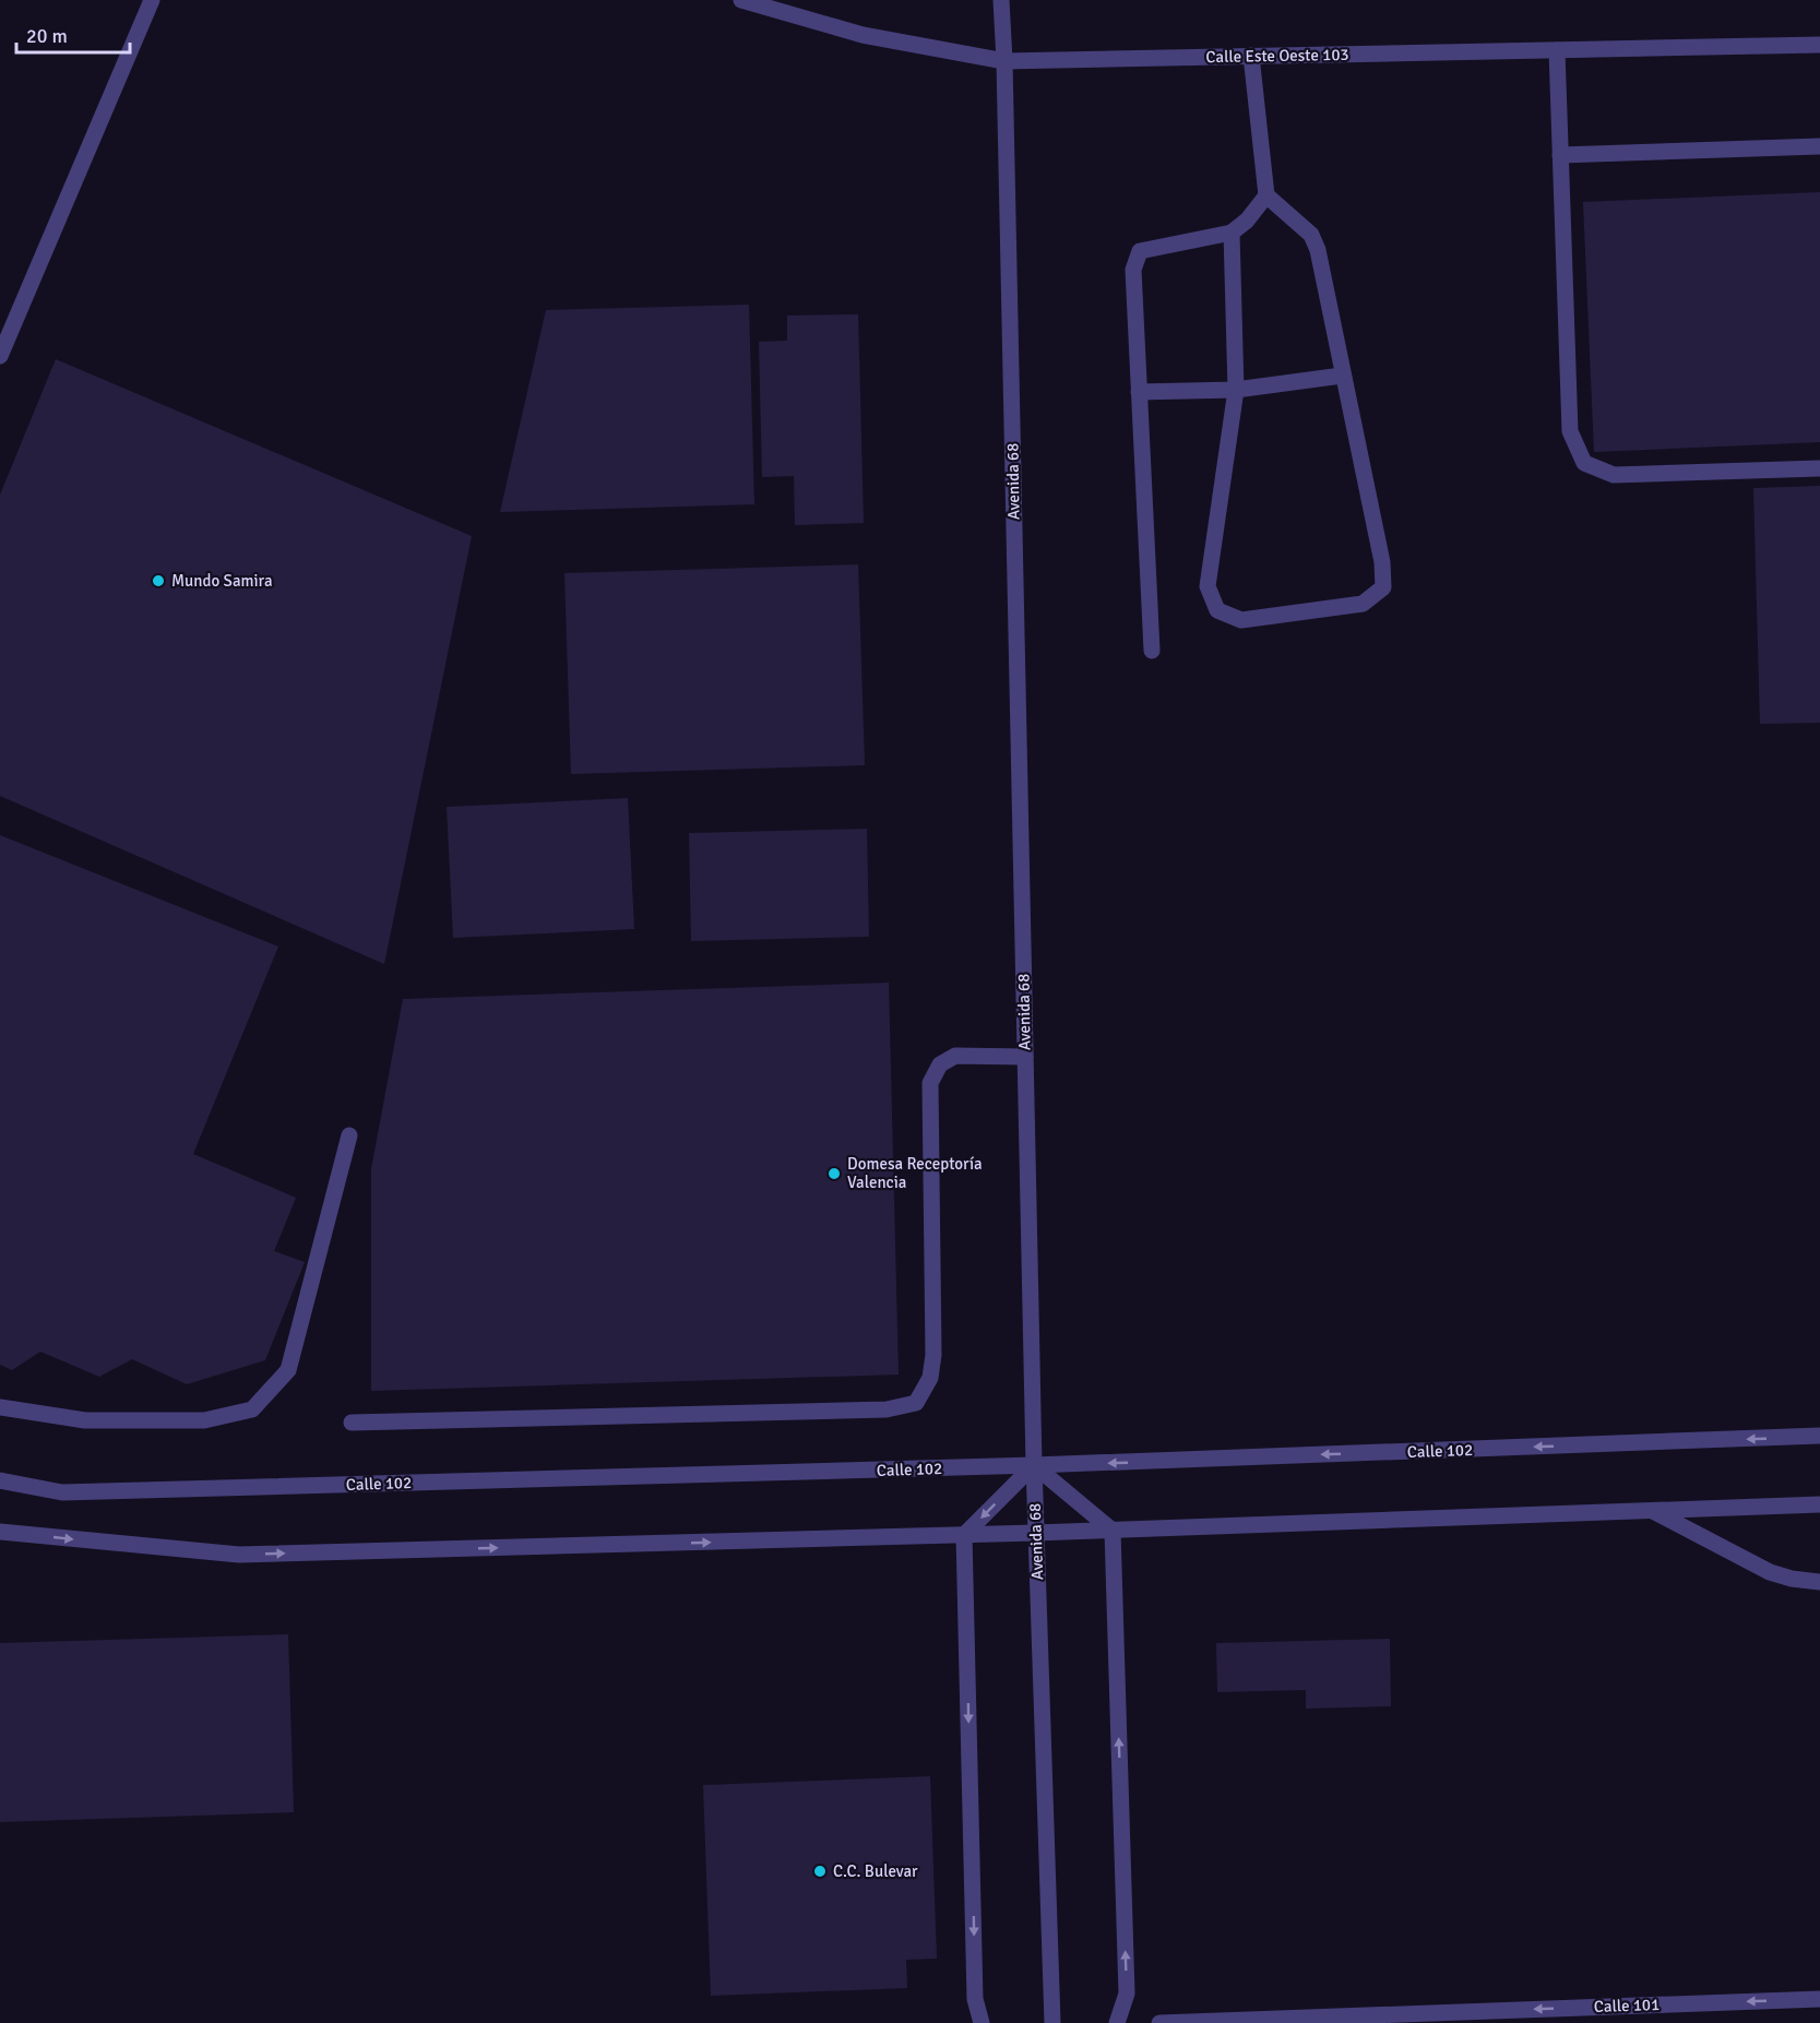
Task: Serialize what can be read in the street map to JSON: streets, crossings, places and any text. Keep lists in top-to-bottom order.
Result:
{
  "streets": {
    "street": [
      "Calle Este Oeste 103",
      "Avenida 68",
      "Calle 102",
      "Calle 101"
    ]
  },
  "crossings": [
    ["Calle Este Oeste 103", "Avenida 68"],
    ["Avenida 68", "Calle 102"]
  ],
  "one_way": ["Calle 101"],
  "places": ["Mundo Samira", "Domesa Receptoría Valencia", "C.C. Bulevar"],
  "scale_bar": "20 m"
}
